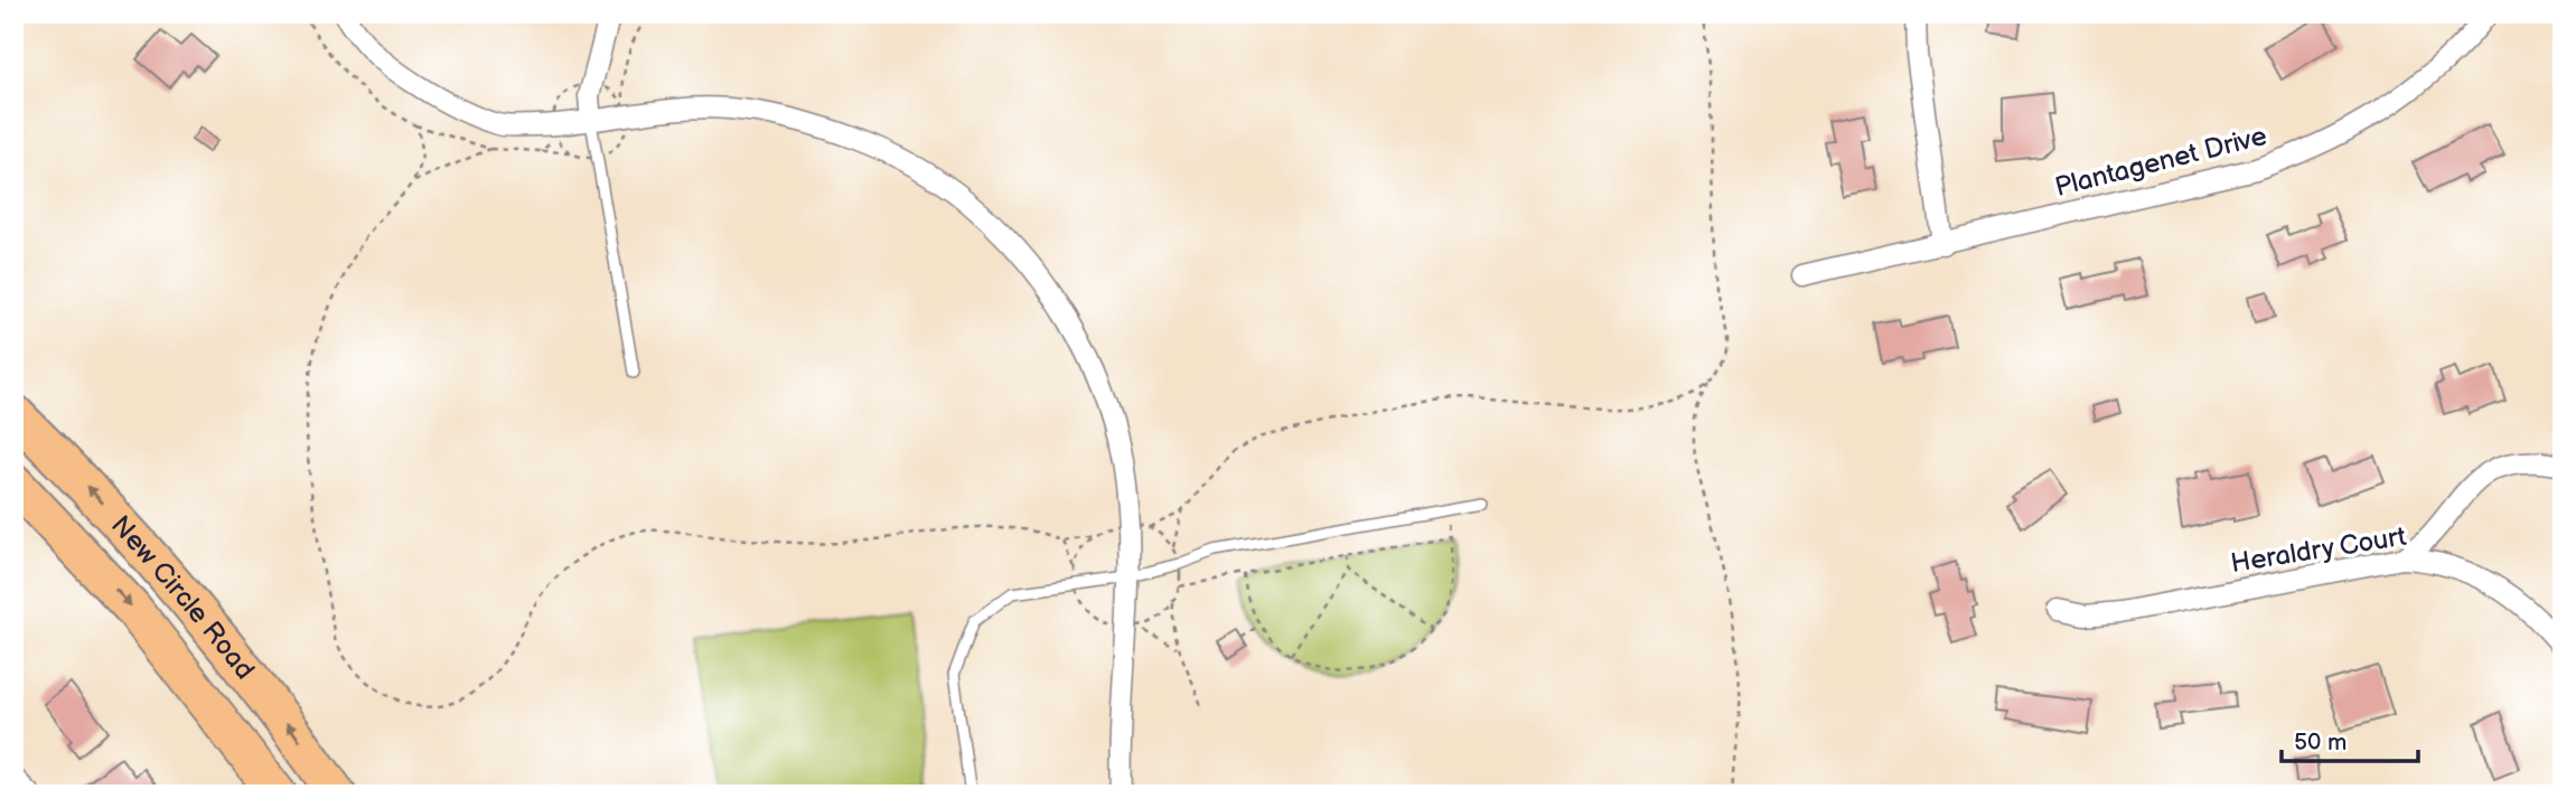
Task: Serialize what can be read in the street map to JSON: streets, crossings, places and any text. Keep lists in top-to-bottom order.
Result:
{
  "streets": {
    "highway": ["New Circle Road"],
    "street": ["Plantagenet Drive", "Heraldry Court"]
  },
  "scale_bar": "50 m"
}
